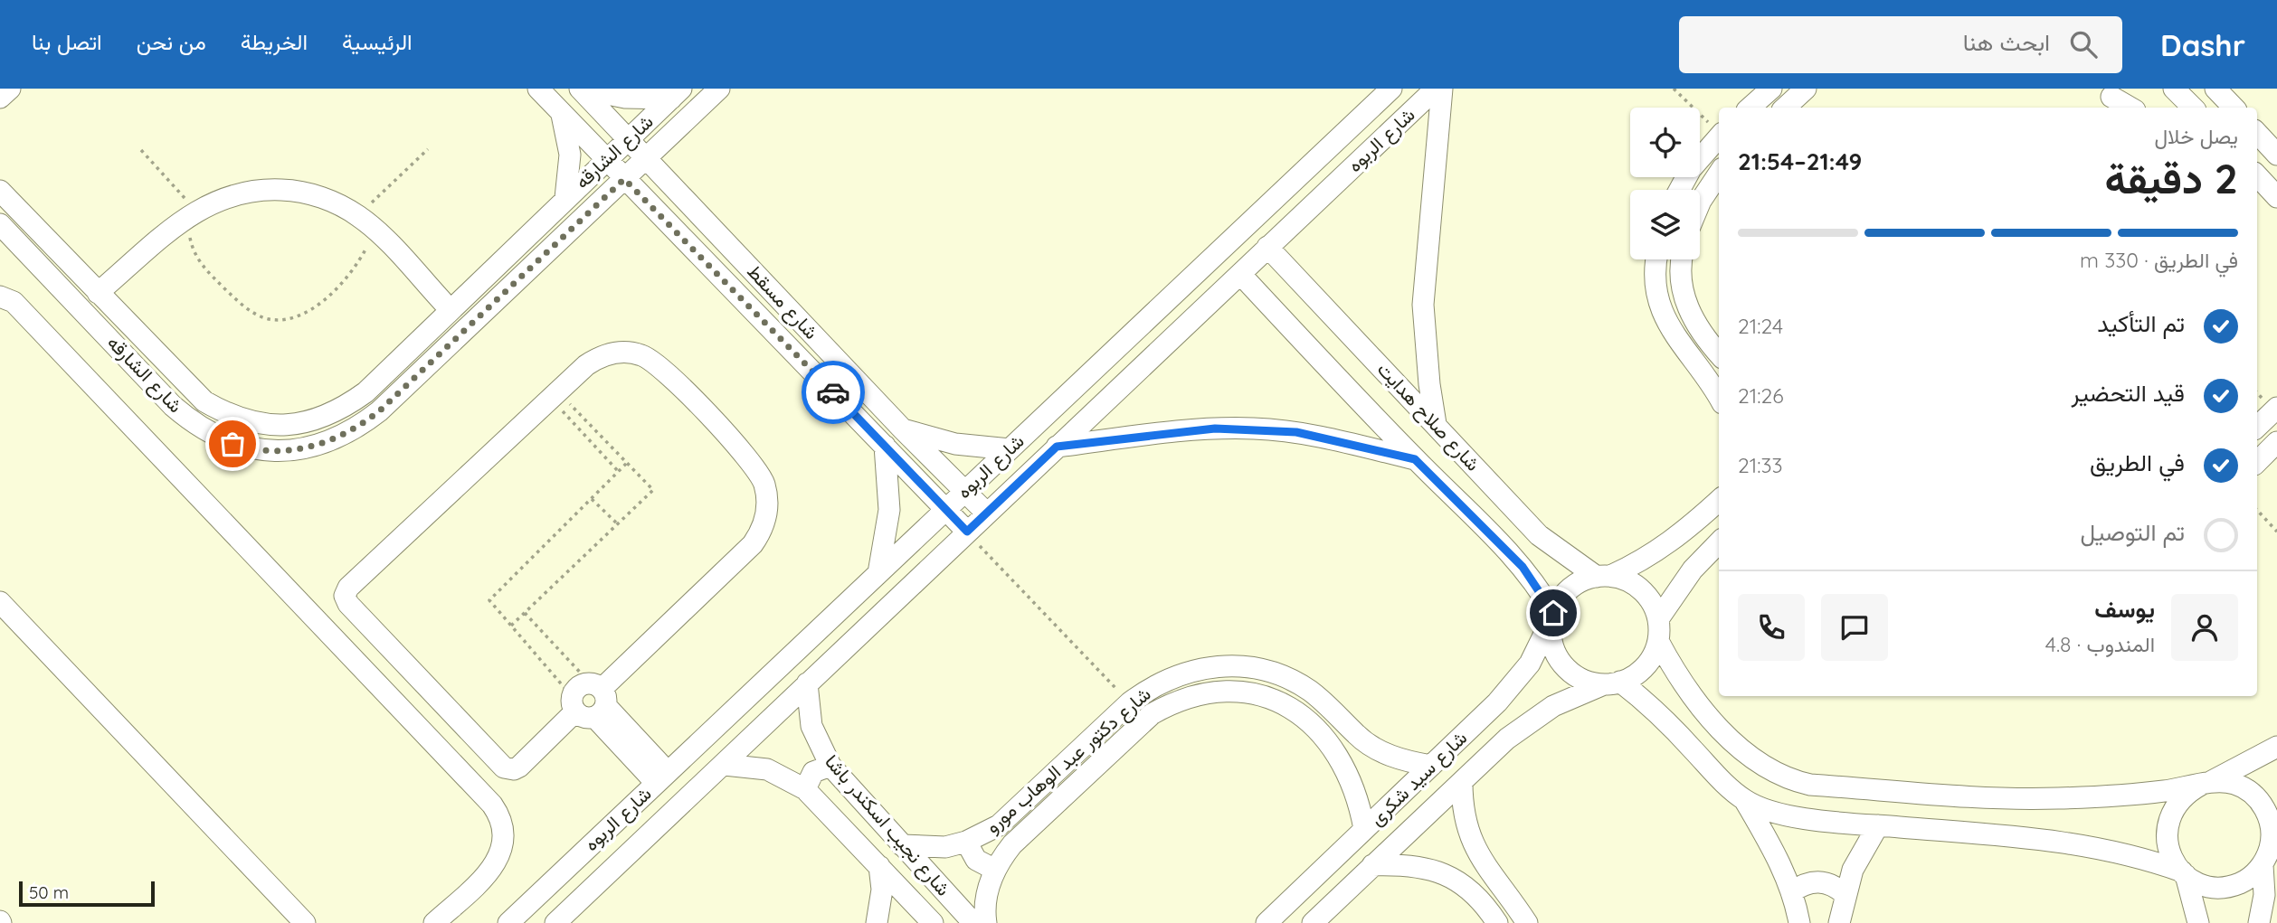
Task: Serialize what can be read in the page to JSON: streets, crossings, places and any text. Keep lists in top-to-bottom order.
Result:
{
  "streets": {
    "street": [
      "شارع الربوه",
      "شارع الشارقه",
      "شارع مسقط",
      "شارع صلاح هدايت",
      "شارع دكتور عبد الوهاب مورو",
      "شارع سيد شكرى",
      "شارع نجيب اسكندر باشا"
    ]
  },
  "crossings": [
    ["شارع الربوه", "شارع مسقط"],
    ["شارع الربوه", "شارع صلاح هدايت"],
    ["شارع الربوه", "شارع نجيب اسكندر باشا"],
    ["شارع الشارقه", "شارع مسقط"],
    ["شارع صلاح هدايت", "شارع سيد شكرى"],
    ["شارع دكتور عبد الوهاب مورو", "شارع سيد شكرى"],
    ["شارع دكتور عبد الوهاب مورو", "شارع نجيب اسكندر باشا"]
  ],
  "scale_bar": "50 m",
  "page": {
    "header": "Dashr",
    "search": "ابحث هنا",
    "nav": [
      "الرئيسية",
      "الخريطة",
      "من نحن",
      "اتصل بنا"
    ],
    "heading": ["2 دقيقة", "يصل خلال", "21:49–21:54"],
    "panel": ["يوسف", "المندوب · 4.8"],
    "bar": "في الطريق · 330 m",
    "list": [
      ["تم التأكيد", "21:24"],
      ["قيد التحضير", "21:26"],
      ["في الطريق", "21:33"],
      "تم التوصيل"
    ],
    "scale": "50 m"
  }
}
